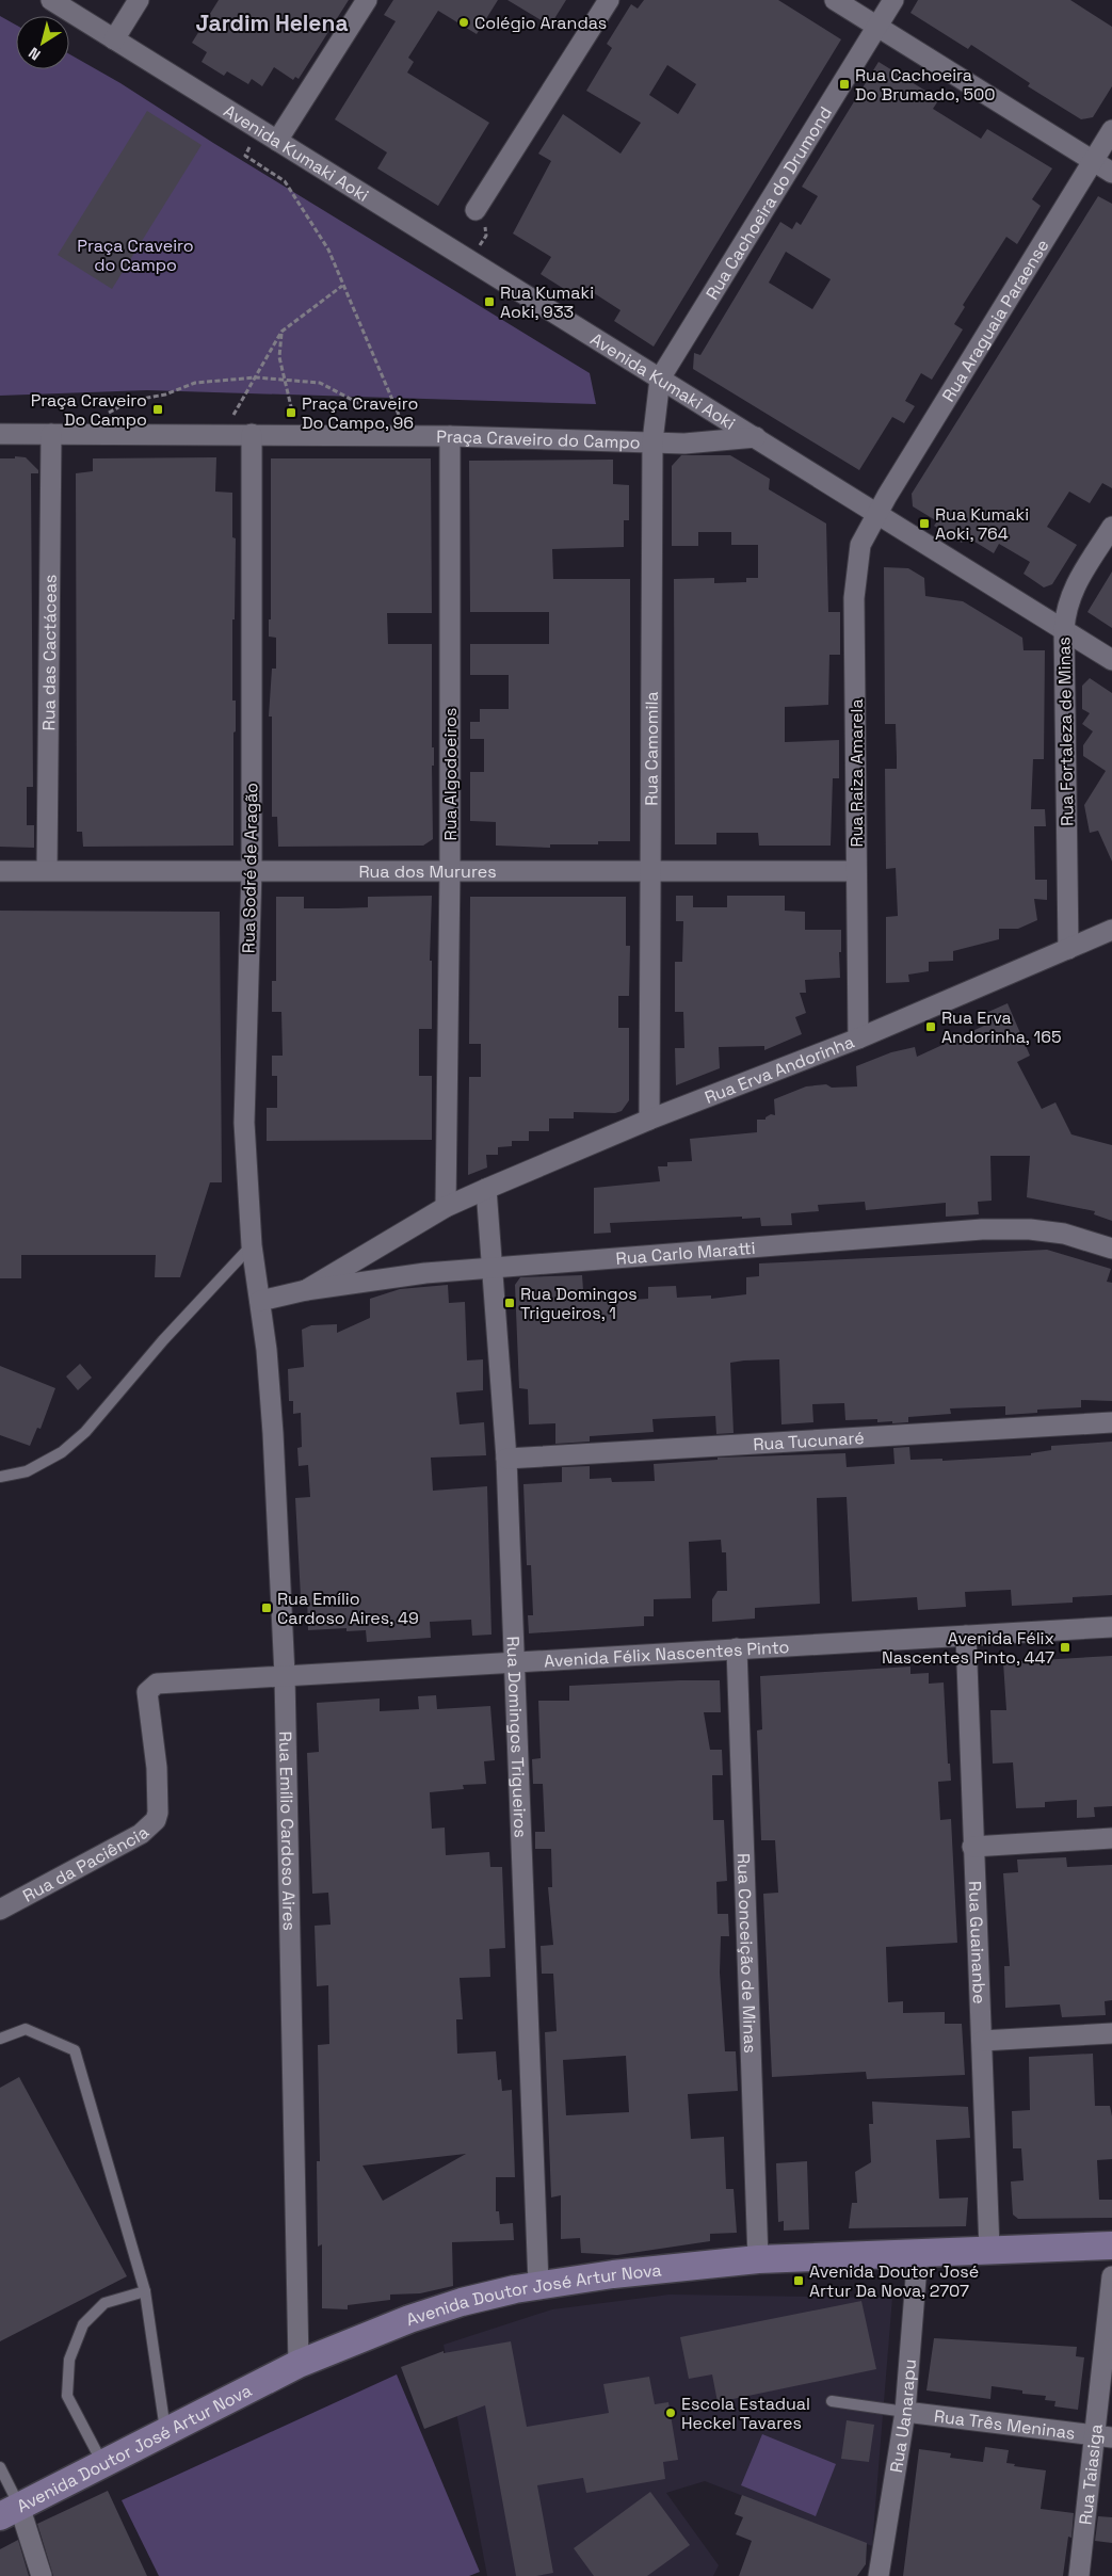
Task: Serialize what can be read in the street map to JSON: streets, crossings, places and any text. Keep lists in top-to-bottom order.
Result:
{
  "streets": {
    "main road": ["Avenida Doutor José Artur Nova"],
    "street": [
      "Avenida Kumaki Aoki",
      "Rua Cachoeira do Drumond",
      "Rua Araguaia Paraense",
      "Praça Craveiro do Campo",
      "Rua das Cactáceas",
      "Rua Fortaleza de Minas",
      "Rua Camomila",
      "Rua Raiza Amarela",
      "Rua Algodoeiros",
      "Rua Sodré de Aragão",
      "Rua dos Murures",
      "Rua Erva Andorinha",
      "Rua Carlo Maratti",
      "Rua Tucunaré",
      "Avenida Félix Nascentes Pinto",
      "Rua Domingos Trigueiros",
      "Rua Emílio Cardoso Aires",
      "Rua da Paciência",
      "Rua Guainanbe",
      "Rua Conceição de Minas",
      "Rua Uanarapu",
      "Rua Três Meninas",
      "Rua Taiasiga"
    ]
  },
  "crossings": [
    ["Avenida Kumaki Aoki", "Rua Cachoeira do Drumond"],
    ["Avenida Kumaki Aoki", "Rua Araguaia Paraense"],
    ["Avenida Kumaki Aoki", "Praça Craveiro do Campo"],
    ["Avenida Kumaki Aoki", "Rua Fortaleza de Minas"],
    ["Avenida Kumaki Aoki", "Rua Camomila"],
    ["Avenida Kumaki Aoki", "Rua Raiza Amarela"],
    ["Rua Cachoeira do Drumond", "Rua Camomila"],
    ["Rua Araguaia Paraense", "Rua Raiza Amarela"],
    ["Praça Craveiro do Campo", "Rua das Cactáceas"],
    ["Praça Craveiro do Campo", "Rua Camomila"],
    ["Praça Craveiro do Campo", "Rua Algodoeiros"],
    ["Praça Craveiro do Campo", "Rua Sodré de Aragão"],
    ["Rua das Cactáceas", "Rua dos Murures"],
    ["Rua Fortaleza de Minas", "Rua Erva Andorinha"],
    ["Rua Camomila", "Rua dos Murures"],
    ["Rua Camomila", "Rua Erva Andorinha"],
    ["Rua Raiza Amarela", "Rua dos Murures"],
    ["Rua Raiza Amarela", "Rua Erva Andorinha"],
    ["Rua Algodoeiros", "Rua dos Murures"],
    ["Rua Algodoeiros", "Rua Erva Andorinha"],
    ["Rua Sodré de Aragão", "Rua dos Murures"],
    ["Rua Sodré de Aragão", "Rua Carlo Maratti"],
    ["Rua Sodré de Aragão", "Rua Emílio Cardoso Aires"],
    ["Rua Erva Andorinha", "Rua Domingos Trigueiros"],
    ["Rua Carlo Maratti", "Rua Domingos Trigueiros"],
    ["Rua Carlo Maratti", "Rua Emílio Cardoso Aires"],
    ["Rua Tucunaré", "Rua Domingos Trigueiros"],
    ["Avenida Félix Nascentes Pinto", "Rua Domingos Trigueiros"],
    ["Avenida Félix Nascentes Pinto", "Rua Emílio Cardoso Aires"],
    ["Avenida Félix Nascentes Pinto", "Rua da Paciência"],
    ["Avenida Félix Nascentes Pinto", "Rua Guainanbe"],
    ["Avenida Félix Nascentes Pinto", "Rua Conceição de Minas"],
    ["Rua Domingos Trigueiros", "Avenida Doutor José Artur Nova"],
    ["Rua Emílio Cardoso Aires", "Avenida Doutor José Artur Nova"],
    ["Rua Guainanbe", "Avenida Doutor José Artur Nova"],
    ["Rua Conceição de Minas", "Avenida Doutor José Artur Nova"],
    ["Avenida Doutor José Artur Nova", "Rua Uanarapu"],
    ["Rua Uanarapu", "Rua Três Meninas"],
    ["Rua Três Meninas", "Rua Taiasiga"]
  ],
  "districts": ["Jardim Helena"],
  "parks": ["Praça Craveiro do Campo"],
  "places": {
    "other": ["Colégio Arandas", "Escola Estadual Heckel Tavares"],
    "transit": [
      "Rua Cachoeira Do Brumado, 500",
      "Rua Kumaki Aoki, 933",
      "Praça Craveiro Do Campo",
      "Praça Craveiro Do Campo, 96",
      "Rua Kumaki Aoki, 764",
      "Rua Erva Andorinha, 165",
      "Rua Domingos Trigueiros, 1",
      "Rua Emílio Cardoso Aires, 49",
      "Avenida Félix Nascentes Pinto, 447",
      "Avenida Doutor José Artur Da Nova, 2707"
    ]
  },
  "north": "bottom left"
}
